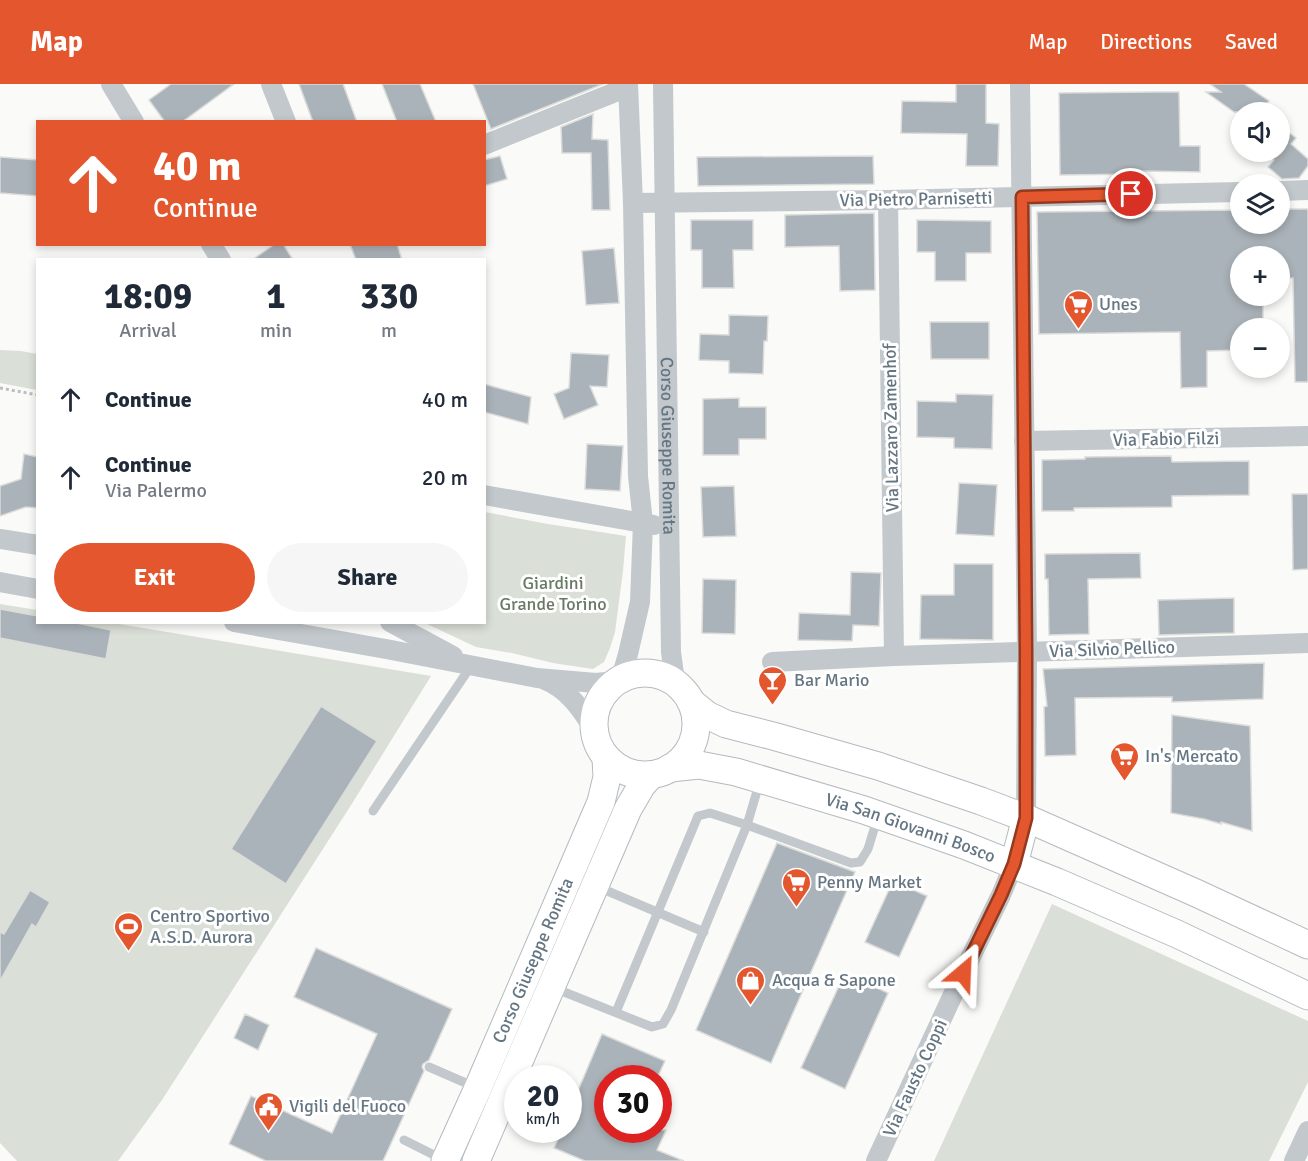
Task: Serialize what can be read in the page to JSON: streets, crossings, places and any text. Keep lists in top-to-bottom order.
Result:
{
  "streets": {
    "main road": ["Corso Giuseppe Romita", "Via San Giovanni Bosco"],
    "street": [
      "Via Pietro Parnisetti",
      "Via Lazzaro Zamenhof",
      "Via Fabio Filzi",
      "Via Silvio Pellico",
      "Via Fausto Coppi"
    ]
  },
  "crossings": [
    ["Via Pietro Parnisetti", "Via Lazzaro Zamenhof"],
    ["Via Pietro Parnisetti", "Corso Giuseppe Romita"],
    ["Via Lazzaro Zamenhof", "Via Silvio Pellico"],
    ["Corso Giuseppe Romita", "Via San Giovanni Bosco"],
    ["Via San Giovanni Bosco", "Via Fausto Coppi"]
  ],
  "parks": ["Giardini Grande Torino"],
  "places": {
    "supermarket": ["Unes", "In's Mercato", "Penny Market"],
    "bar": ["Bar Mario"],
    "sports": ["Centro Sportivo A.S.D. Aurora"],
    "shop": ["Acqua & Sapone"],
    "public building": ["Vigili del Fuoco"]
  },
  "page": {
    "header": "Map",
    "nav": ["Map", "Directions", "Saved"],
    "map_buttons": ["+", "−"],
    "turn": ["40 m", "Continue"],
    "eta": [
      "18:09",
      "Arrival",
      "1",
      "min",
      "330",
      "m"
    ],
    "list": [
      {
        "name": "Continue",
        "value": "40 m"
      },
      {
        "name": "Continue",
        "note": "Via Palermo",
        "value": "20 m"
      }
    ],
    "buttons": ["Exit", "Share"],
    "speed": "20 km/h",
    "limit": "30"
  }
}
